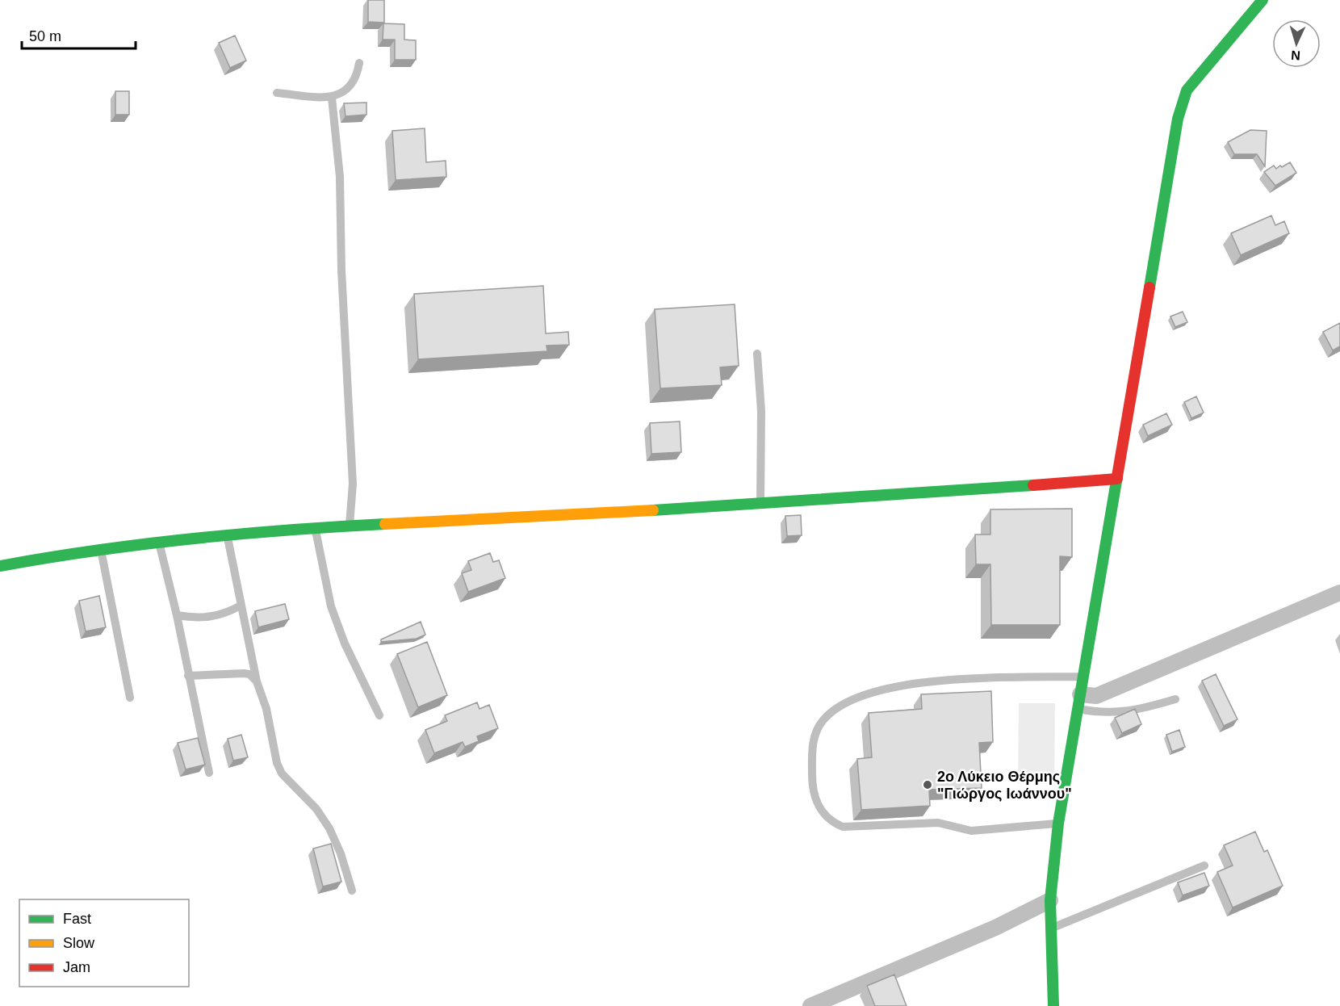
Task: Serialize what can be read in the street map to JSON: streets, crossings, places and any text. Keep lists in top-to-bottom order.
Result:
{
  "places": ["2ο Λύκειο Θέρμης \"Γιώργος Ιωάννου\""],
  "legend": ["Fast", "Slow", "Jam"],
  "scale_bar": "50 m",
  "north": "bottom"
}
